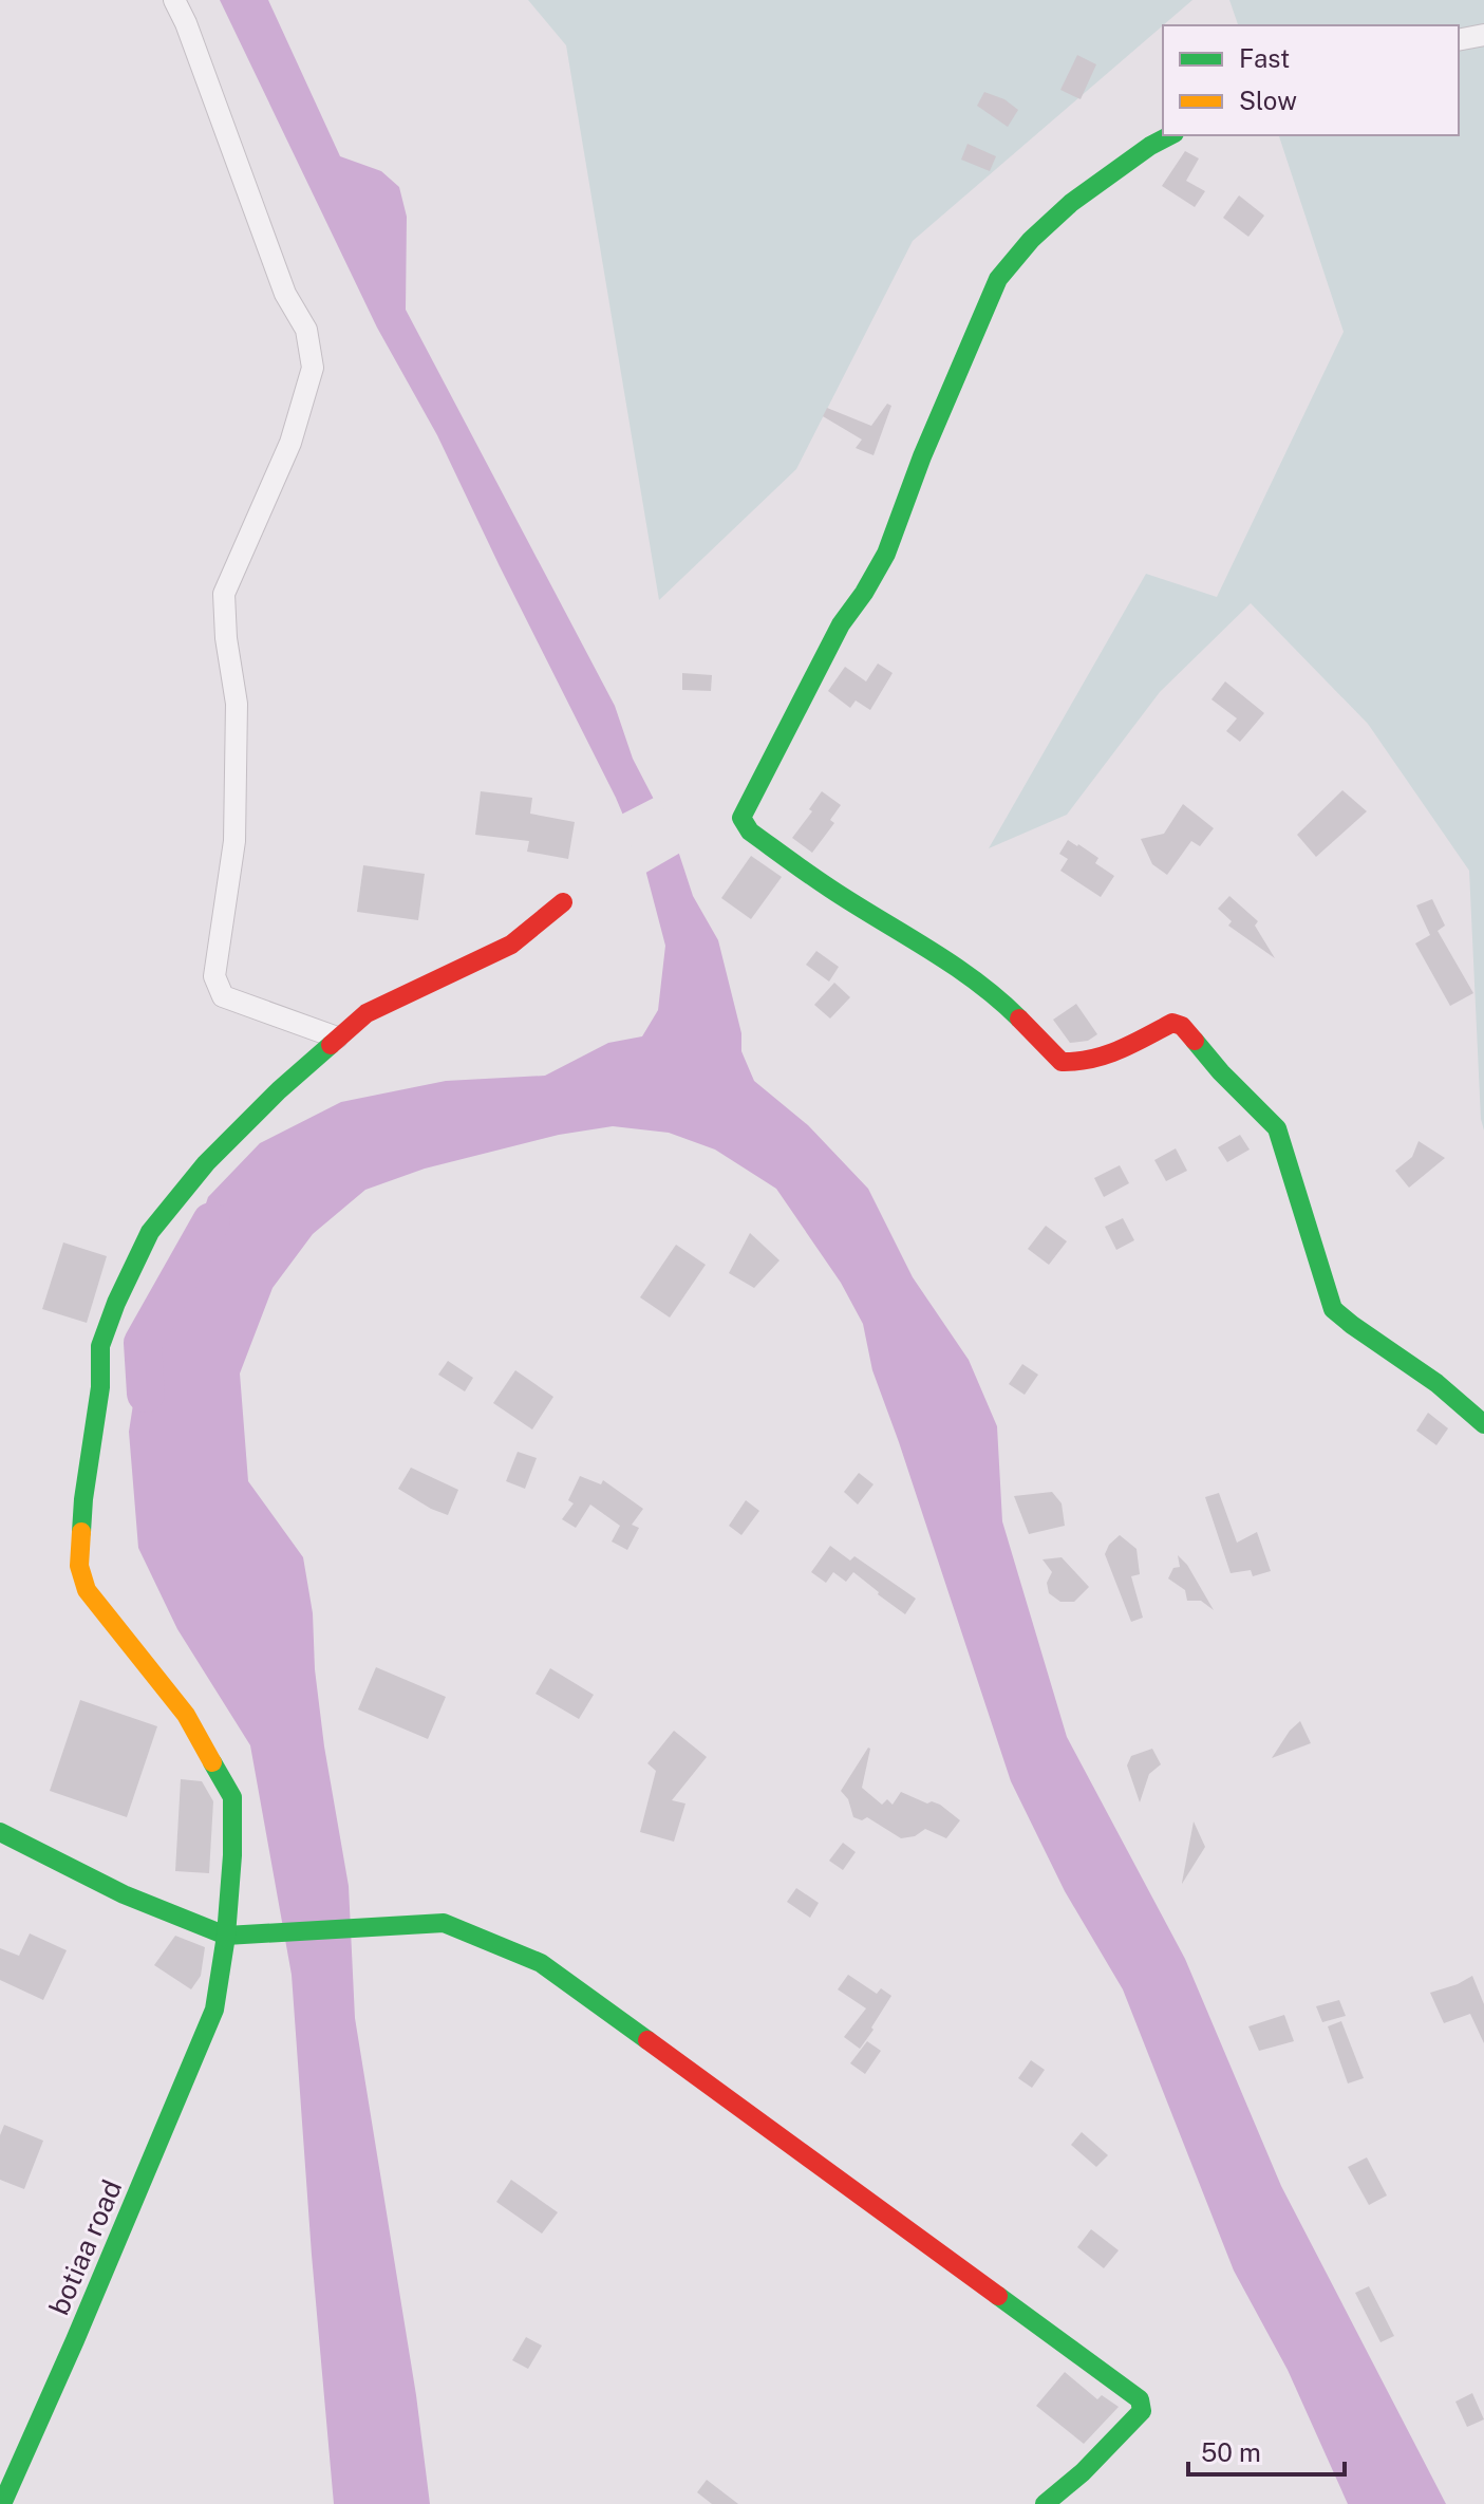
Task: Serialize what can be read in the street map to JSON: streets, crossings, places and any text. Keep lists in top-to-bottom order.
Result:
{
  "streets": {
    "street": ["botiaa road"]
  },
  "legend": ["Fast", "Slow"],
  "scale_bar": "50 m"
}
